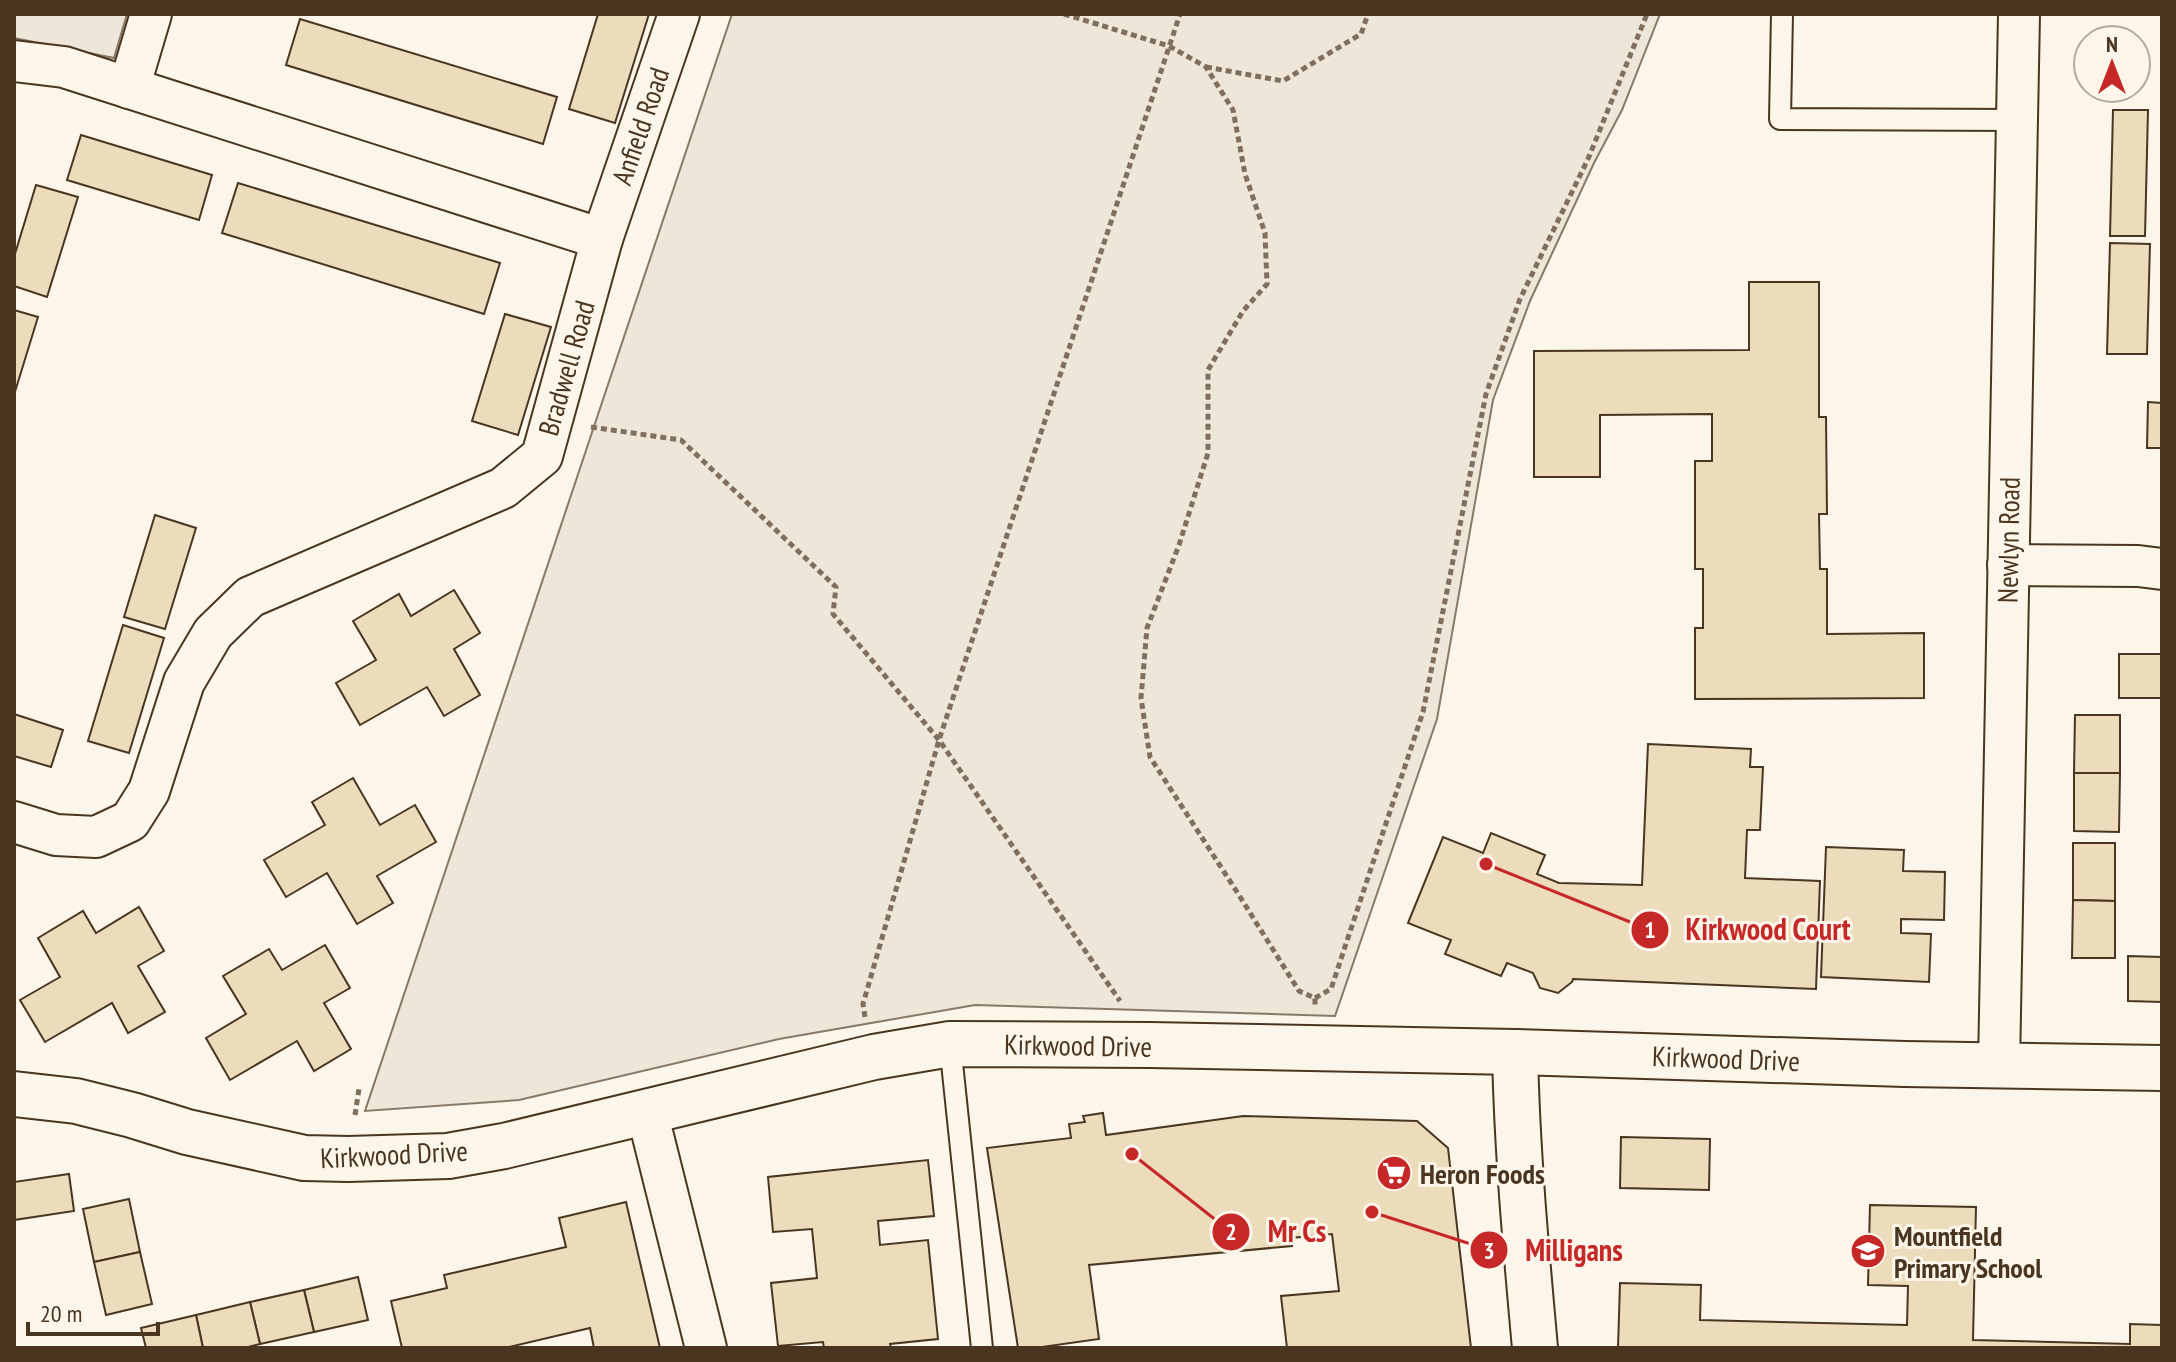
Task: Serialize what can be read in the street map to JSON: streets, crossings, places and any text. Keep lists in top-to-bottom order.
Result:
{
  "streets": {
    "street": [
      "Anfield Road",
      "Bradwell Road",
      "Newlyn Road",
      "Kirkwood Drive"
    ]
  },
  "crossings": [
    ["Anfield Road", "Bradwell Road"],
    ["Newlyn Road", "Kirkwood Drive"]
  ],
  "places": {
    "other": ["Kirkwood Court", "Mr Cs", "Milligans"],
    "supermarket": ["Heron Foods"],
    "school or university": ["Mountfield Primary School"]
  },
  "scale_bar": "20 m",
  "north": "top"
}
